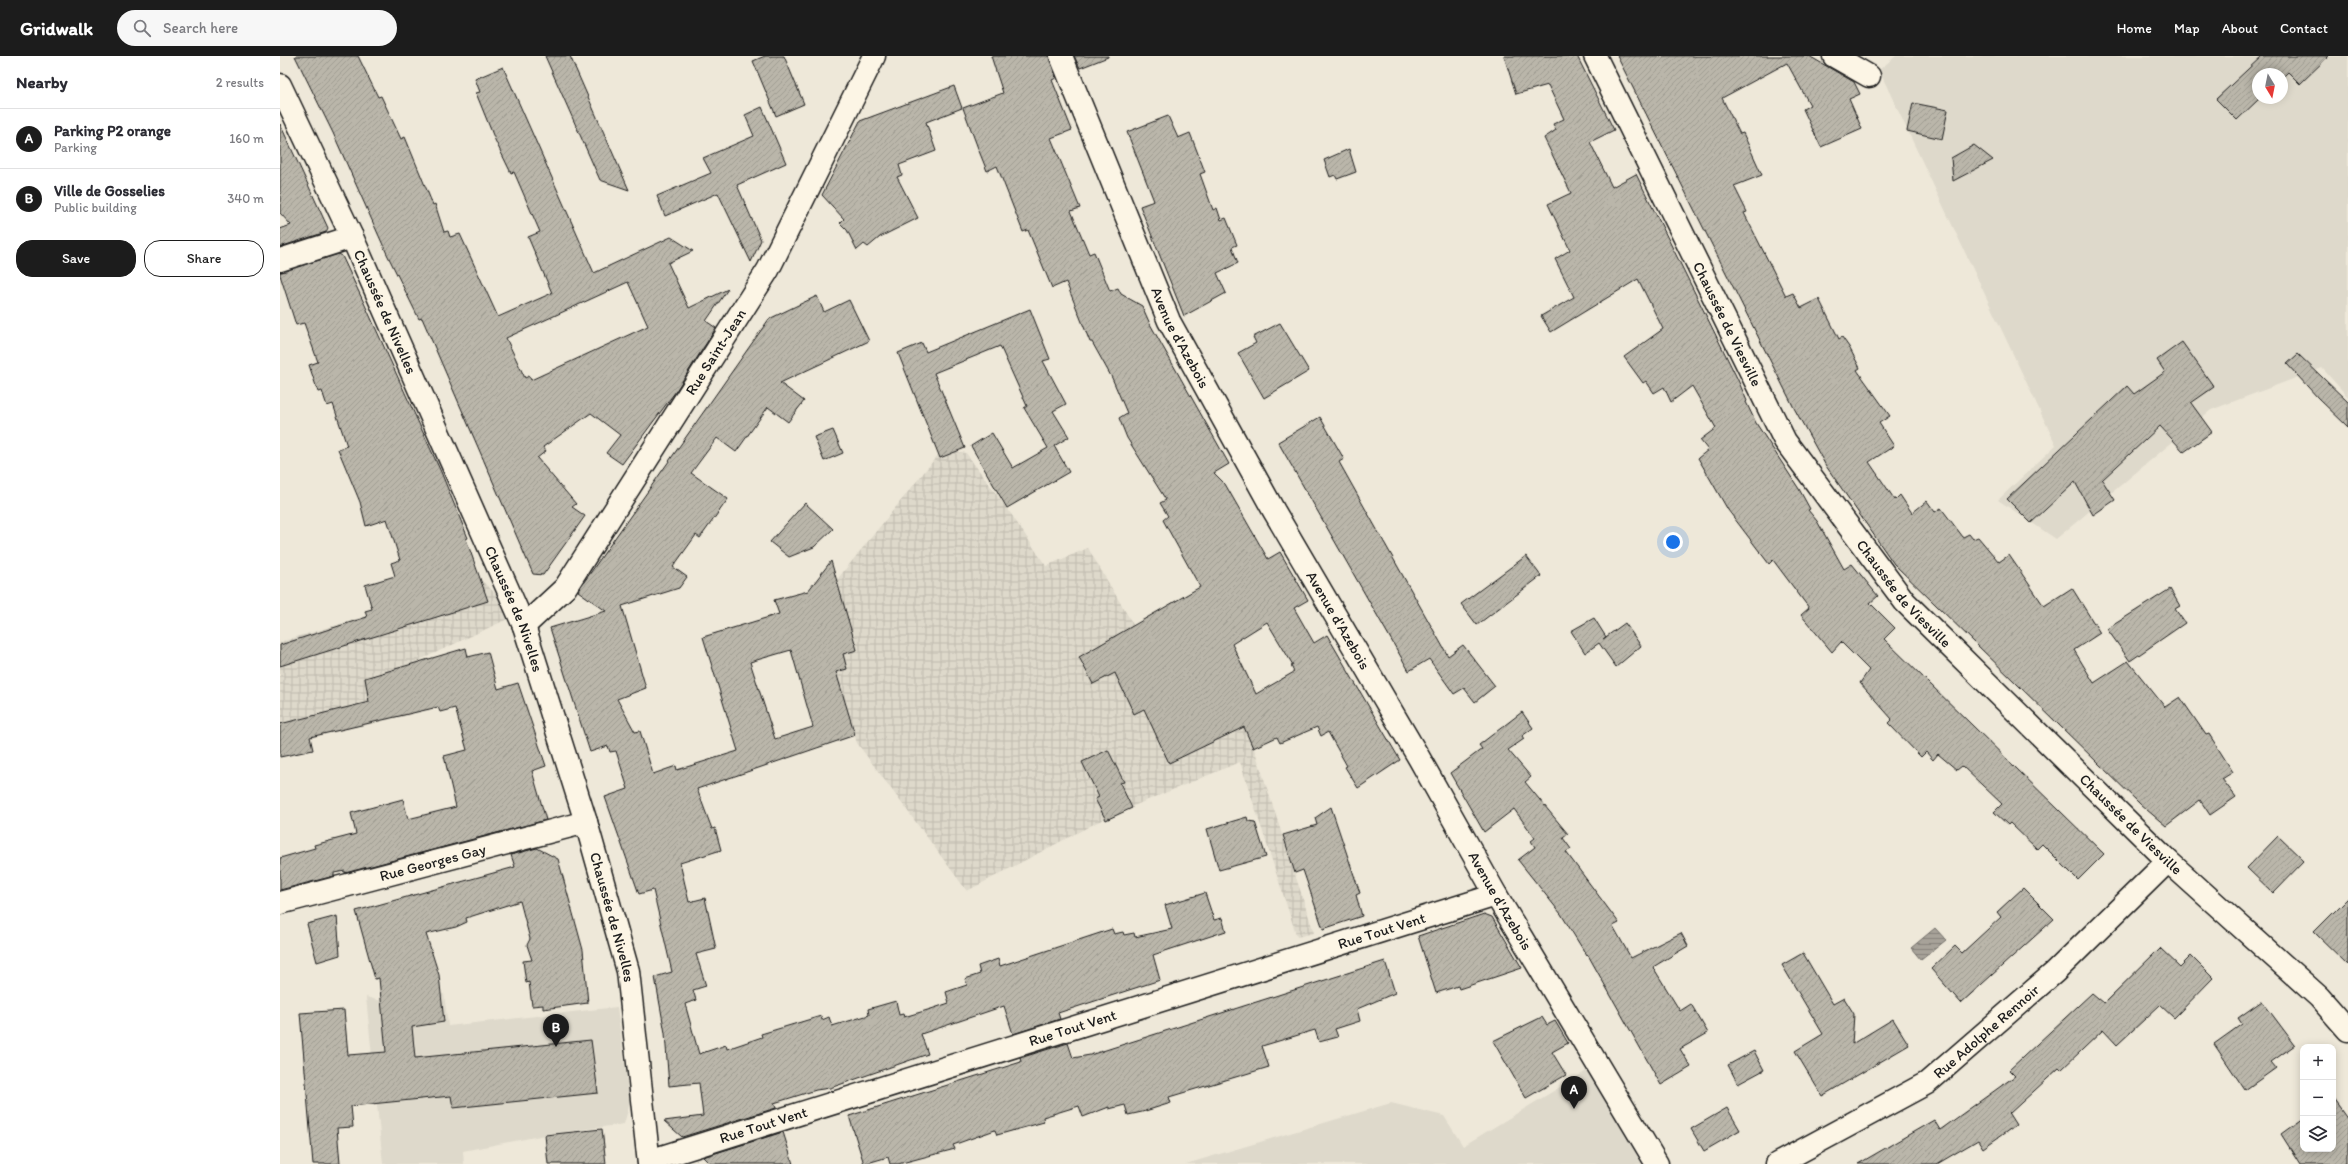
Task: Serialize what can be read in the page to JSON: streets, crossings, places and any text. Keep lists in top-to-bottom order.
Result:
{
  "streets": {
    "street": [
      "Chaussée de Nivelles",
      "Chaussée de Viesville",
      "Avenue d'Azebois",
      "Rue Saint-Jean",
      "Rue Georges Gay",
      "Rue Tout Vent",
      "Rue Adolphe Rennoir"
    ]
  },
  "crossings": [
    ["Chaussée de Nivelles", "Rue Saint-Jean"],
    ["Chaussée de Nivelles", "Rue Georges Gay"],
    ["Chaussée de Nivelles", "Rue Tout Vent"],
    ["Chaussée de Viesville", "Rue Adolphe Rennoir"],
    ["Avenue d'Azebois", "Rue Tout Vent"]
  ],
  "north": "bottom",
  "page": {
    "header": "Gridwalk",
    "search": "Search here",
    "nav": [
      "Home",
      "Map",
      "About",
      "Contact"
    ],
    "heading": ["Nearby", "2 results"],
    "list": [
      {
        "mark": "A",
        "name": "Parking P2 orange",
        "note": "Parking",
        "value": "160 m"
      },
      {
        "mark": "B",
        "name": "Ville de Gosselies",
        "note": "Public building",
        "value": "340 m"
      }
    ],
    "buttons": ["Save", "Share"],
    "pins": ["B", "A"],
    "map_buttons": ["+", "−"]
  }
}
